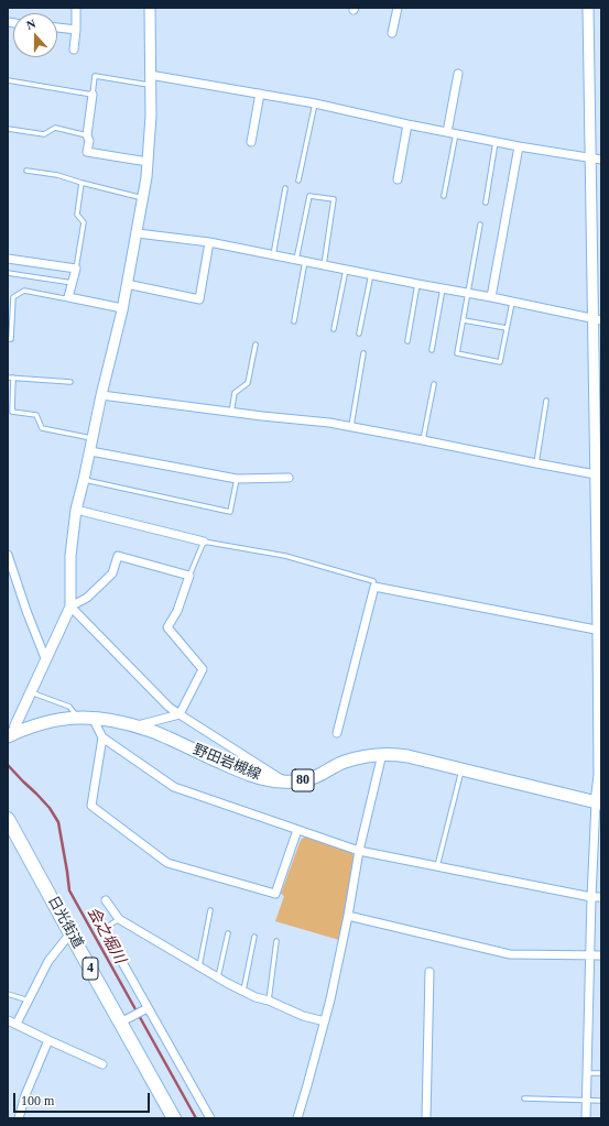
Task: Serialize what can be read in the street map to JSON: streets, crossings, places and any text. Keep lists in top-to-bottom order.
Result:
{
  "streets": {
    "highway": ["日光街道", "4"],
    "main road": ["野田岩槻線", "80"]
  },
  "water": ["会之堀川"],
  "scale_bar": "100 m",
  "north": "top"
}
